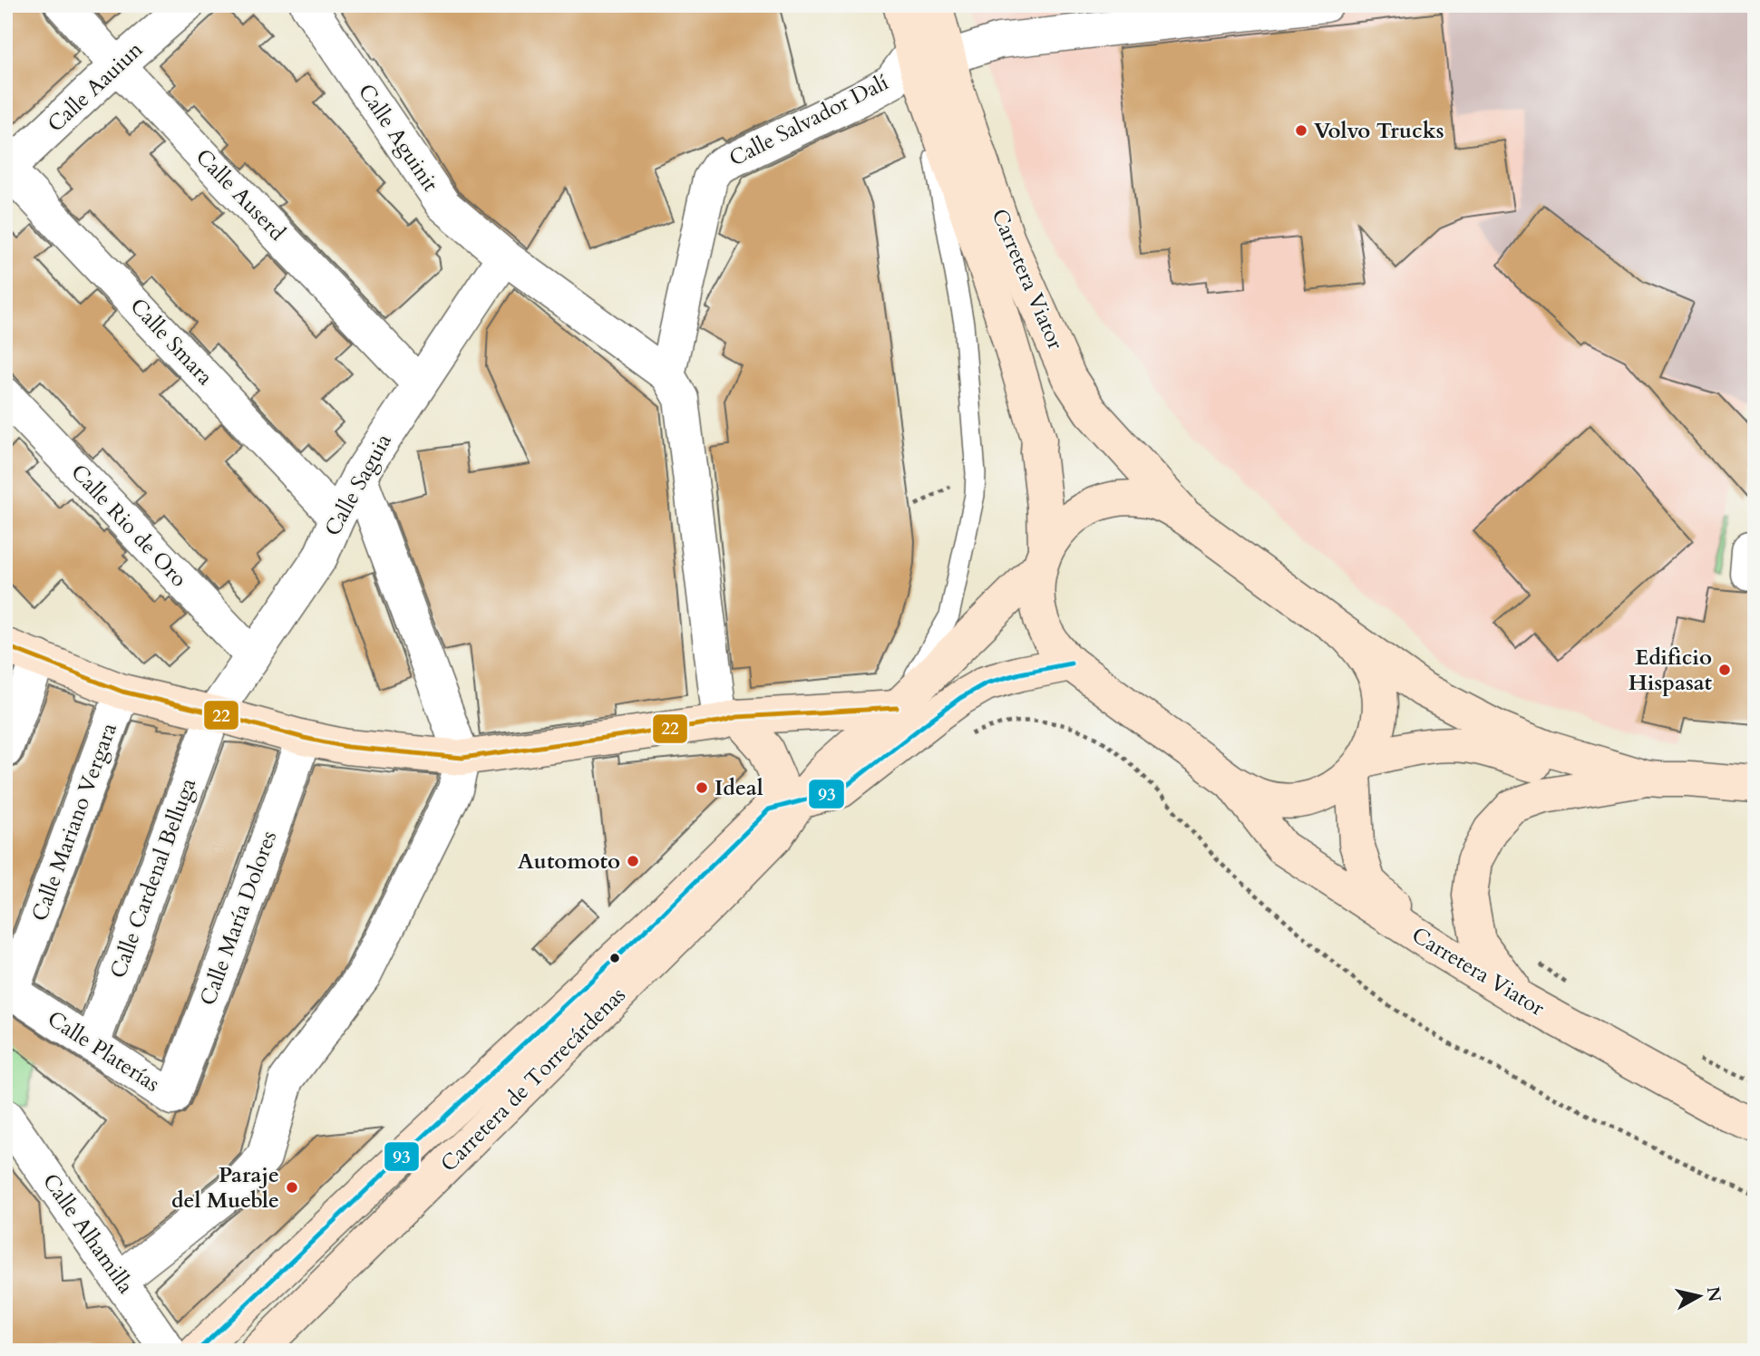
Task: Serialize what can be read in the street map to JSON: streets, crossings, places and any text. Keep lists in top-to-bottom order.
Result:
{
  "streets": {
    "main road": ["Carretera Viator", "Carretera de Torrecárdenas"],
    "street": [
      "Calle Aauiun",
      "Calle Salvador Dalí",
      "Calle Aguinit",
      "Calle Auserd",
      "Calle Smara",
      "Calle Saguia",
      "Calle Rio de Oro",
      "Calle Mariano Vergara",
      "Calle Cardenal Belluga",
      "Calle María Dolores",
      "Calle Platerías",
      "Calle Alhamilla"
    ]
  },
  "crossings": [
    ["Calle Aauiun", "Calle Auserd"],
    ["Calle Aauiun", "Calle Smara"],
    ["Calle Salvador Dalí", "Carretera Viator"],
    ["Calle Aguinit", "Calle Saguia"],
    ["Calle Auserd", "Calle Saguia"],
    ["Carretera Viator", "Carretera de Torrecárdenas"],
    ["Calle Smara", "Calle Saguia"],
    ["Calle Saguia", "Calle Rio de Oro"],
    ["Calle Saguia", "Calle Cardenal Belluga"],
    ["Calle Mariano Vergara", "Calle Platerías"],
    ["Calle Cardenal Belluga", "Calle Platerías"],
    ["Calle María Dolores", "Calle Platerías"]
  ],
  "places": [
    "Volvo Trucks",
    "Edificio Hispasat",
    "Ideal",
    "Automoto",
    "Paraje del Mueble"
  ],
  "lines": ["transit line 22", "transit line 93"],
  "north": "right"
}
